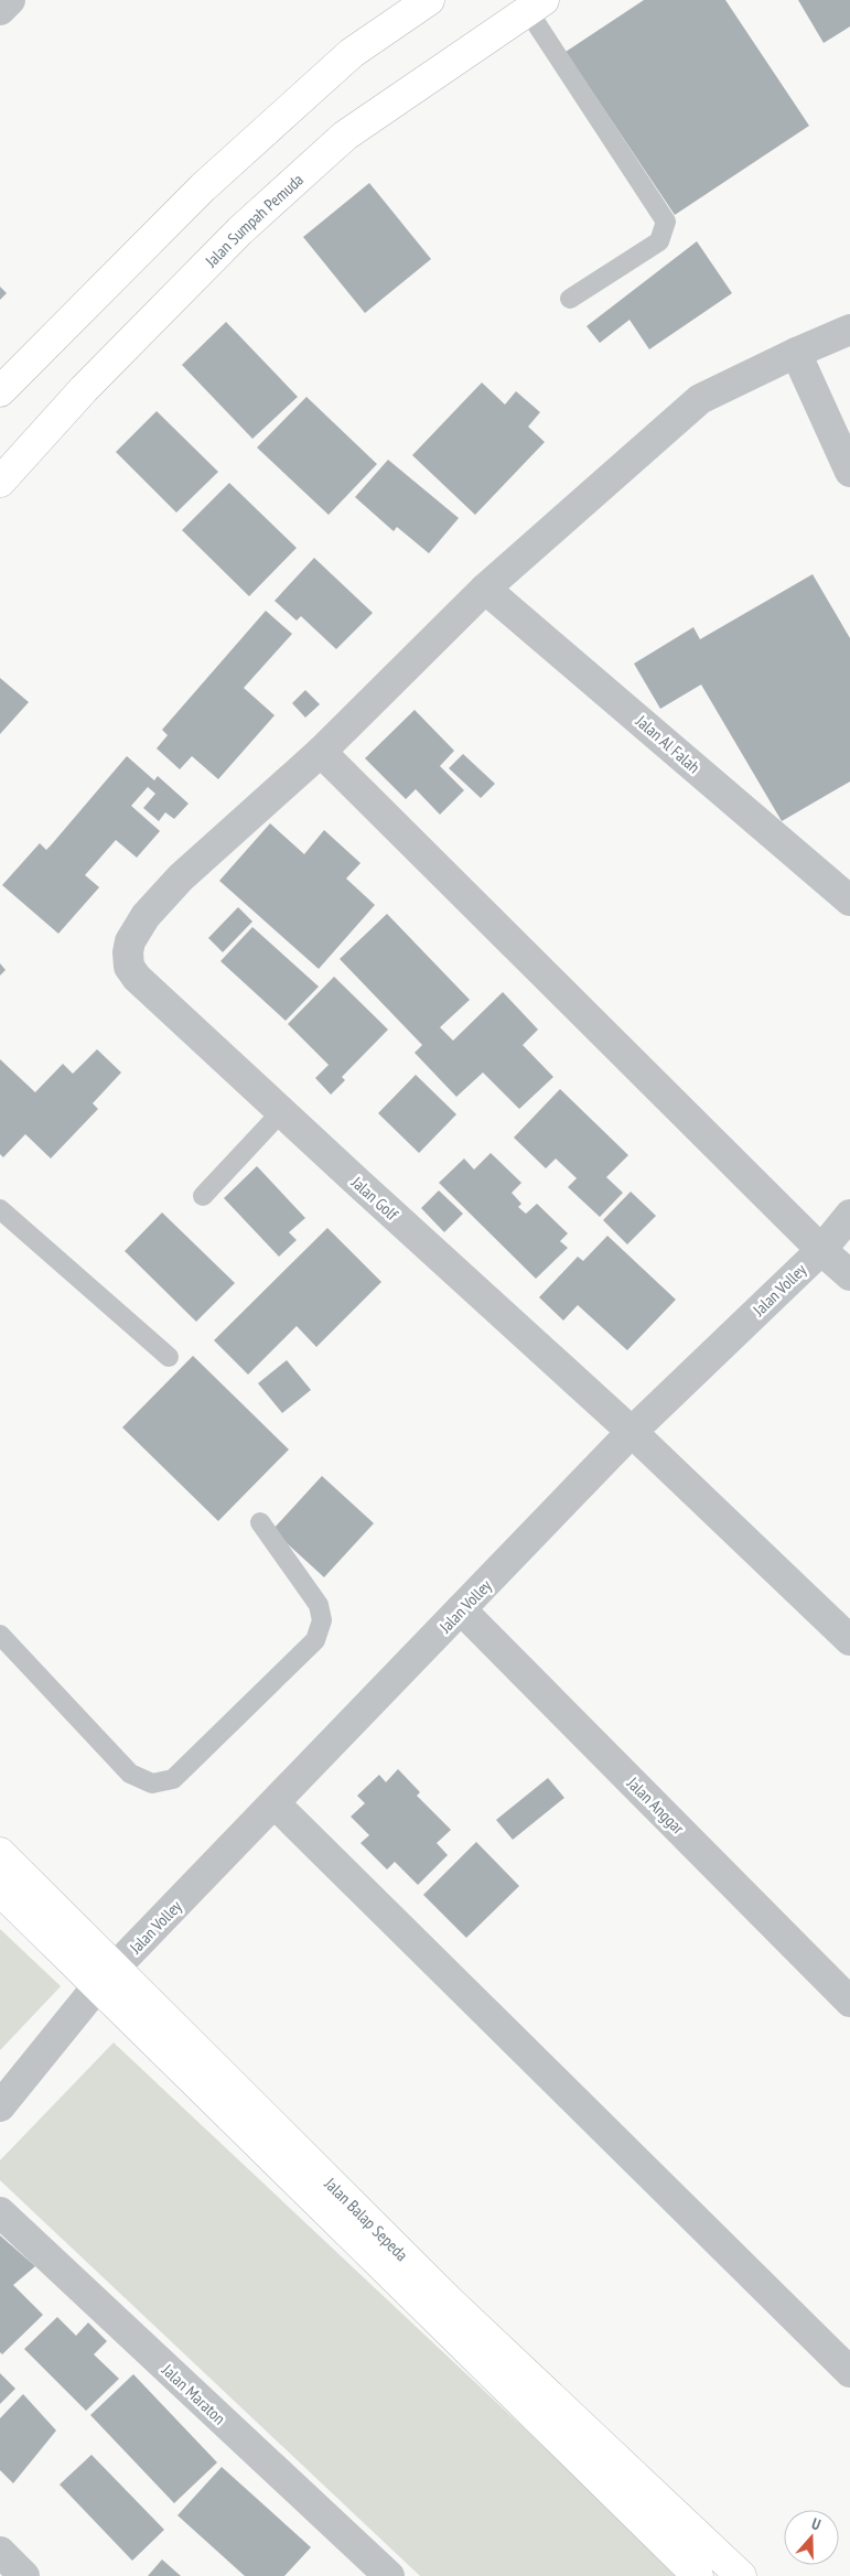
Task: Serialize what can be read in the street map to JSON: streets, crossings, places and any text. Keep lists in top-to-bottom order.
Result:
{
  "streets": {
    "main road": ["Jalan Sumpah Pemuda", "Jalan Balap Sepeda"],
    "street": [
      "Jalan Al Falah",
      "Jalan Golf",
      "Jalan Volley",
      "Jalan Anggar",
      "Jalan Maraton"
    ]
  },
  "crossings": [
    ["Jalan Golf", "Jalan Volley"],
    ["Jalan Volley", "Jalan Anggar"],
    ["Jalan Volley", "Jalan Balap Sepeda"]
  ],
  "north": "top"
}
